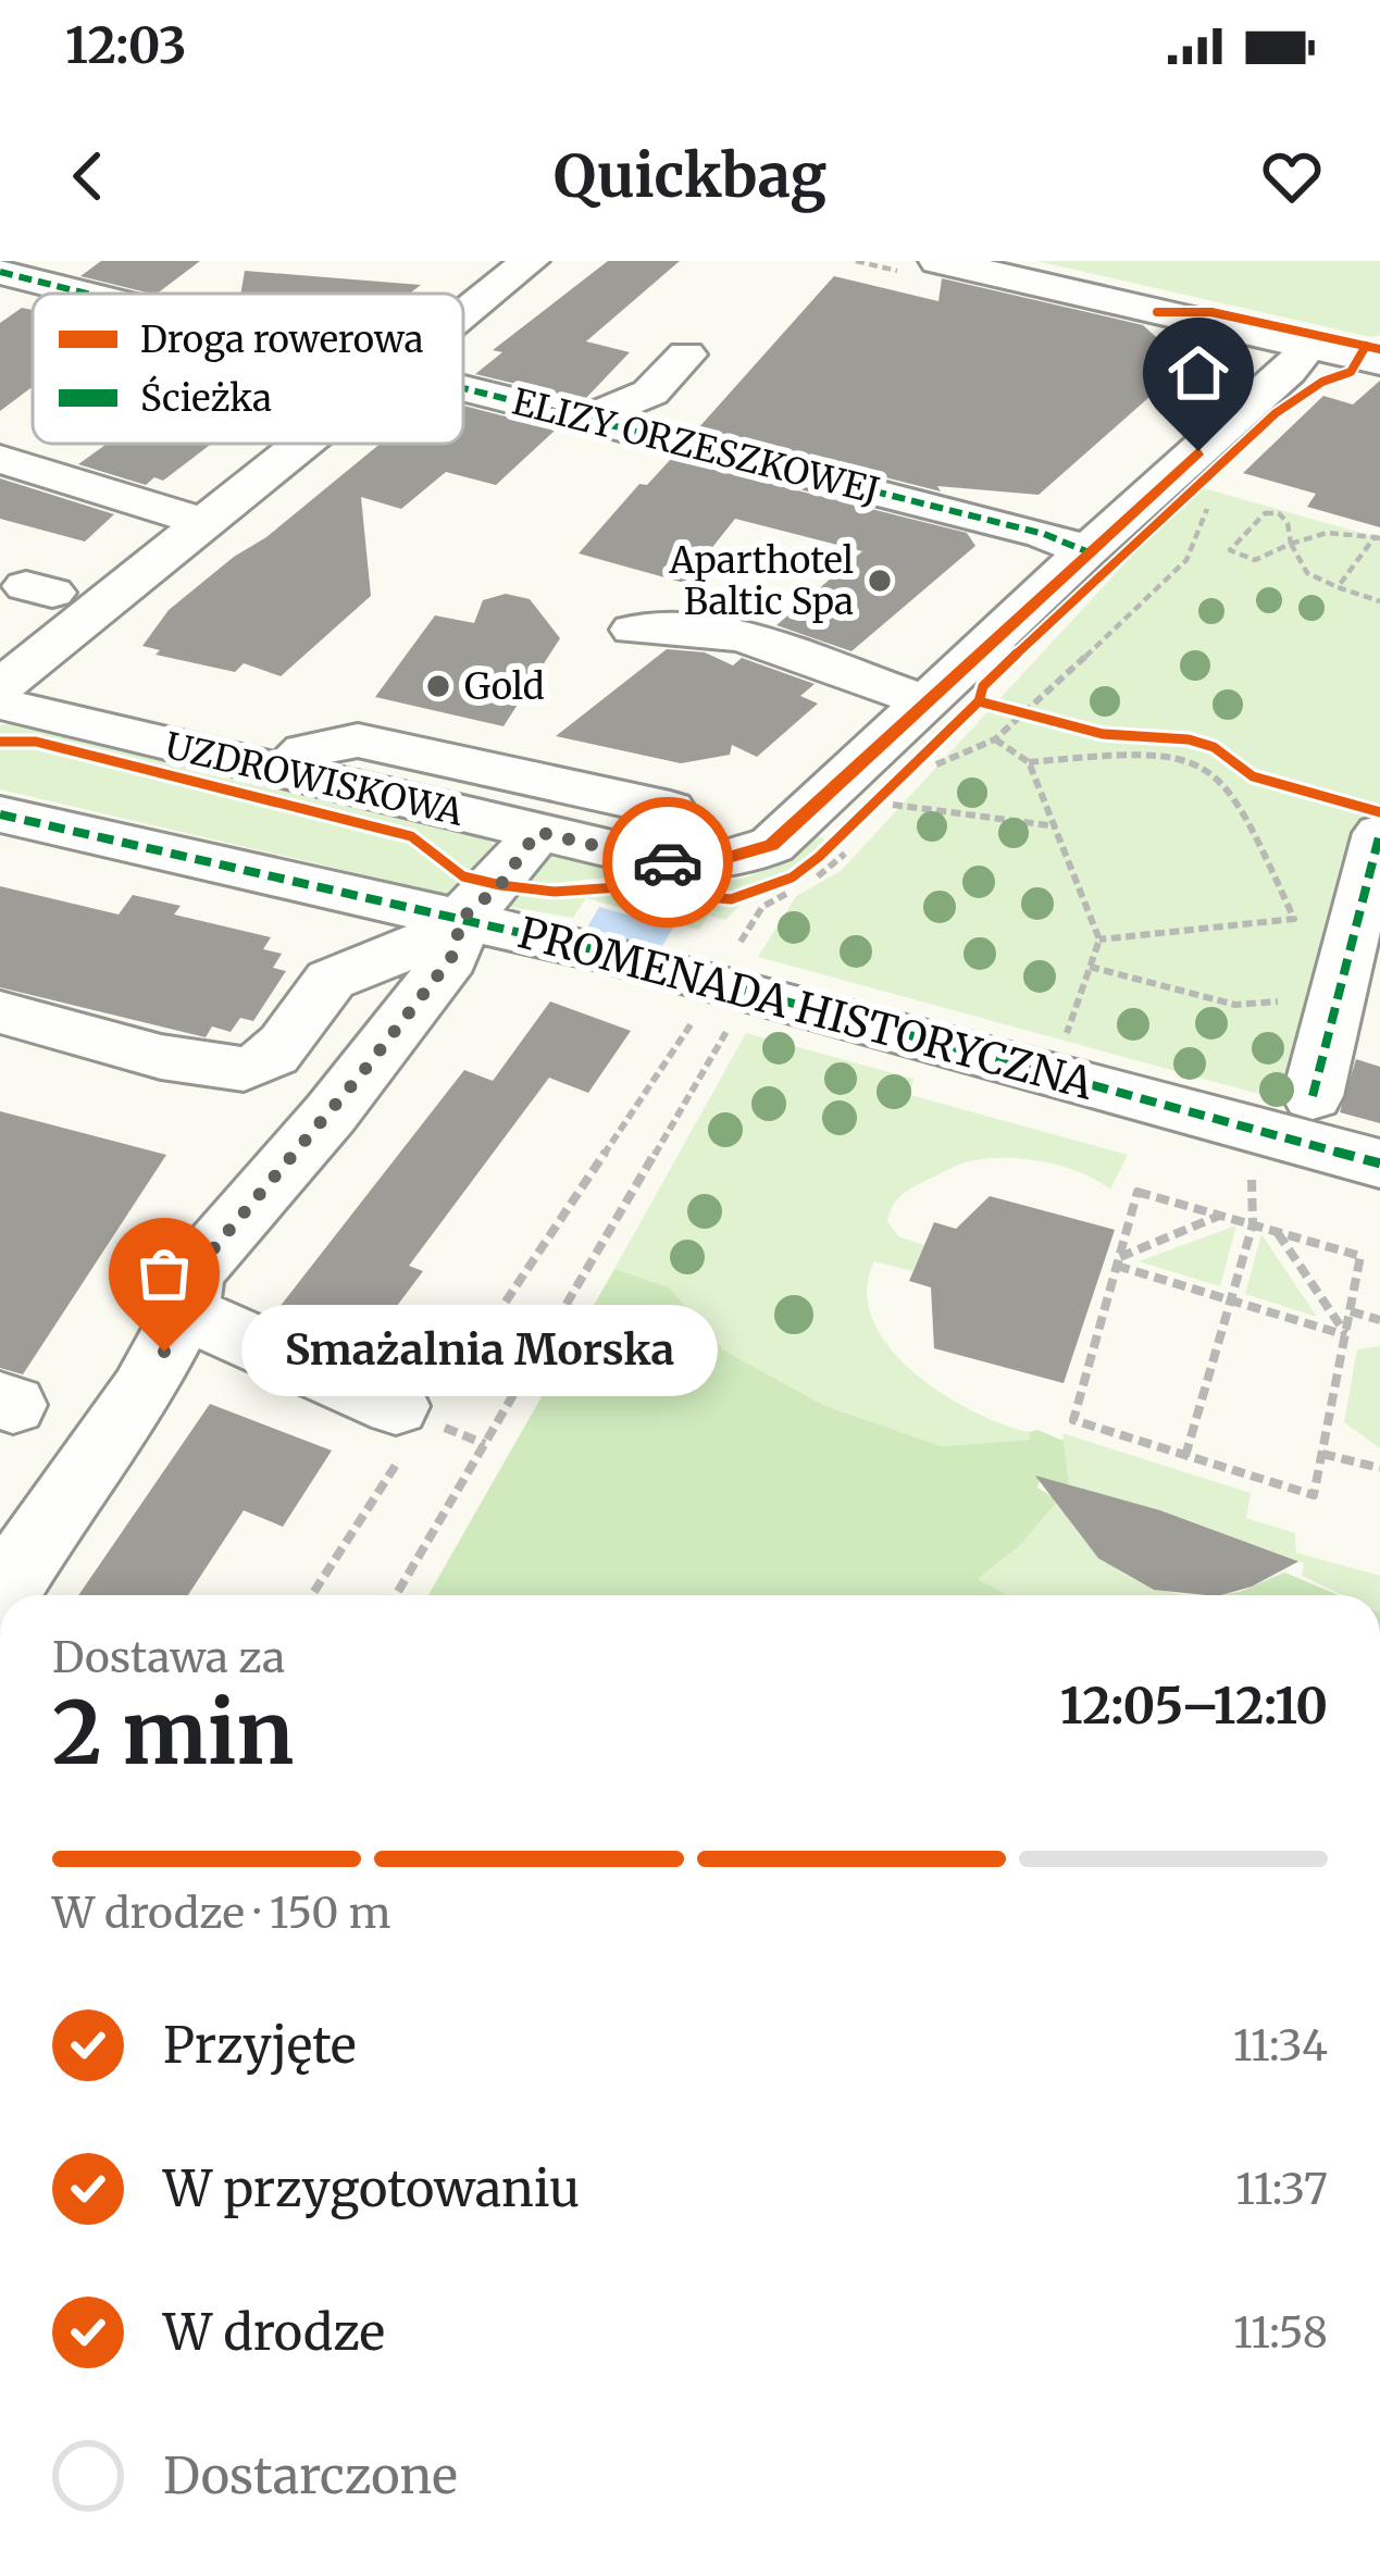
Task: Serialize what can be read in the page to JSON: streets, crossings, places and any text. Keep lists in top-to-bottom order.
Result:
{
  "streets": {
    "street": ["ELIZY ORZESZKOWEJ", "UZDROWISKOWA", "PROMENADA HISTORYCZNA"]
  },
  "places": ["Aparthotel Baltic Spa", "Gold", "Smażalnia Morska"],
  "legend": ["Droga rowerowa", "Ścieżka"],
  "page": {
    "status": "12:03",
    "header": "Quickbag",
    "bubble": "Smażalnia Morska",
    "heading": ["2 min", "Dostawa za", "12:05–12:10"],
    "bar": "W drodze · 150 m",
    "list": [
      ["Przyjęte", "11:34"],
      ["W przygotowaniu", "11:37"],
      ["W drodze", "11:58"],
      "Dostarczone"
    ]
  }
}
